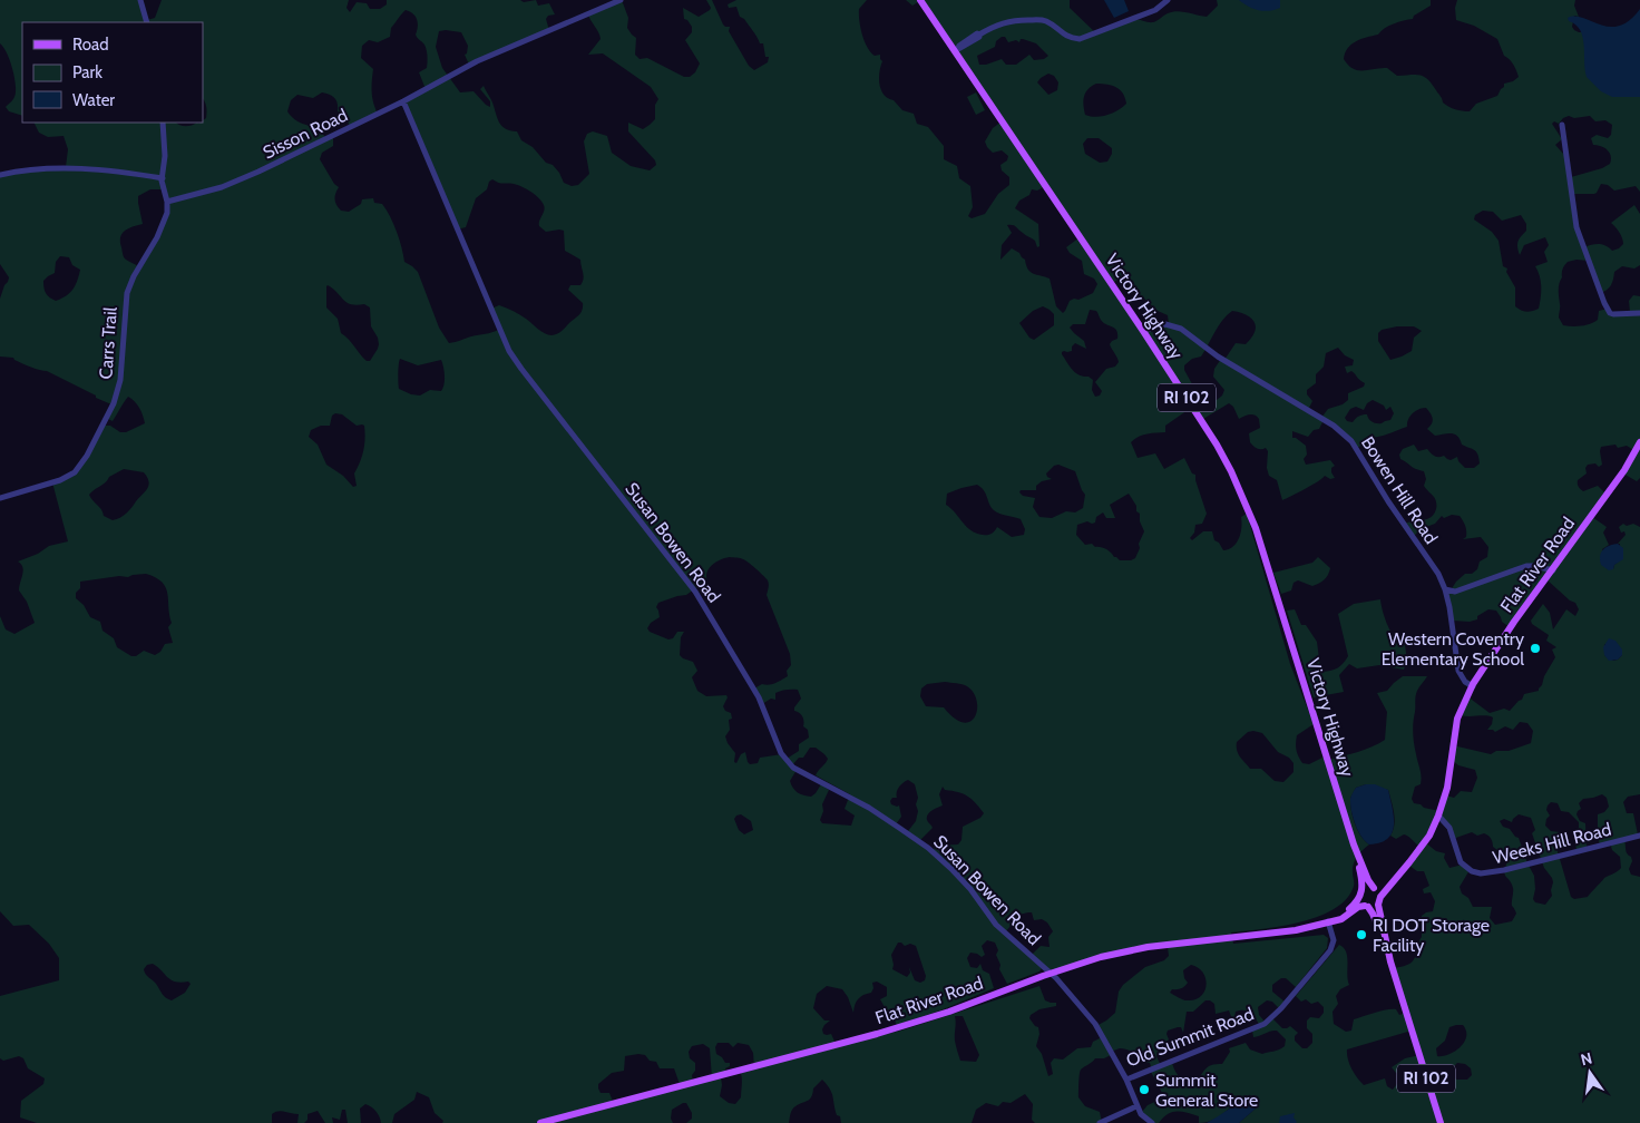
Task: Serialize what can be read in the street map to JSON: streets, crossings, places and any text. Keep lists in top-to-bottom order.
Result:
{
  "streets": {
    "main road": ["Victory Highway", "RI 102", "Flat River Road"],
    "street": [
      "Sisson Road",
      "Carrs Trail",
      "Bowen Hill Road",
      "Susan Bowen Road",
      "Weeks Hill Road",
      "Old Summit Road"
    ]
  },
  "crossings": [
    ["Sisson Road", "Carrs Trail"],
    ["Sisson Road", "Susan Bowen Road"],
    ["Victory Highway", "RI 102"],
    ["Victory Highway", "Bowen Hill Road"],
    ["Victory Highway", "Flat River Road"],
    ["RI 102", "Flat River Road"],
    ["Bowen Hill Road", "Flat River Road"],
    ["Susan Bowen Road", "Flat River Road"],
    ["Susan Bowen Road", "Old Summit Road"],
    ["Flat River Road", "Weeks Hill Road"],
    ["Flat River Road", "Old Summit Road"]
  ],
  "places": ["Western Coventry Elementary School", "RI DOT Storage Facility", "Summit General Store"],
  "legend": ["Road", "Park", "Water"],
  "north": "top"
}
